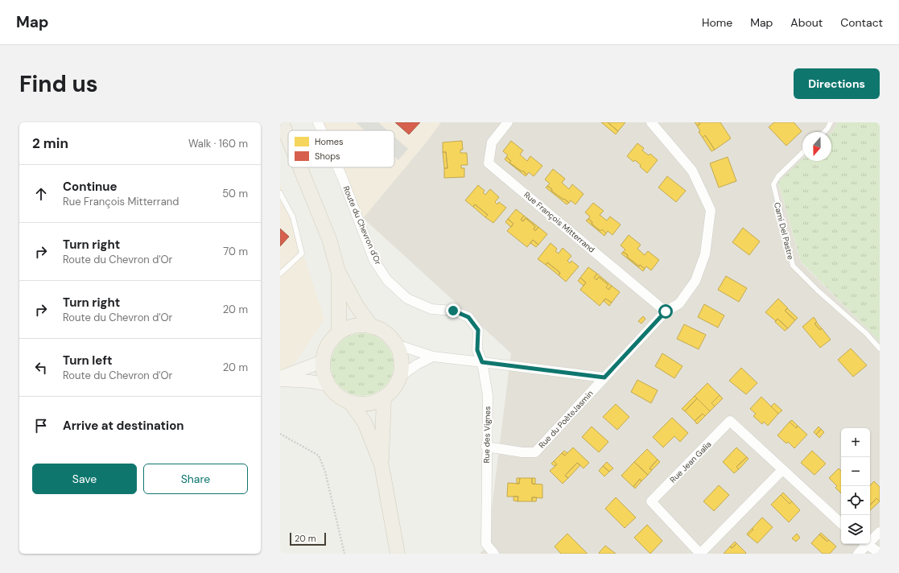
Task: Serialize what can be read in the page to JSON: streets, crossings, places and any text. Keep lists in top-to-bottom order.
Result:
{
  "streets": {
    "street": [
      "Rue François Mitterrand",
      "Route du Chevron d'Or",
      "Rue du PoèteJasmin",
      "Rue des Vignes",
      "Rue Jean Galia"
    ],
    "lane": ["Cami Del Pastre"]
  },
  "crossings": [
    ["Route du Chevron d'Or", "Rue des Vignes"],
    ["Rue du PoèteJasmin", "Rue des Vignes"]
  ],
  "legend": ["Homes", "Shops"],
  "scale_bar": "20 m",
  "north": "bottom",
  "page": {
    "header": "Map",
    "nav": [
      "Home",
      "Map",
      "About",
      "Contact"
    ],
    "buttons": [
      "Directions",
      ["Save", "Share"]
    ],
    "title": "Find us",
    "heading": ["2 min", "Walk · 160 m"],
    "list": [
      ["Continue", "Rue François Mitterrand", "50 m"],
      ["Turn right", "Route du Chevron d'Or", "70 m"],
      ["Turn right", "Route du Chevron d'Or", "20 m"],
      ["Turn left", "Route du Chevron d'Or", "20 m"],
      "Arrive at destination"
    ],
    "map_buttons": ["+", "−"],
    "scale": "20 m"
  }
}
